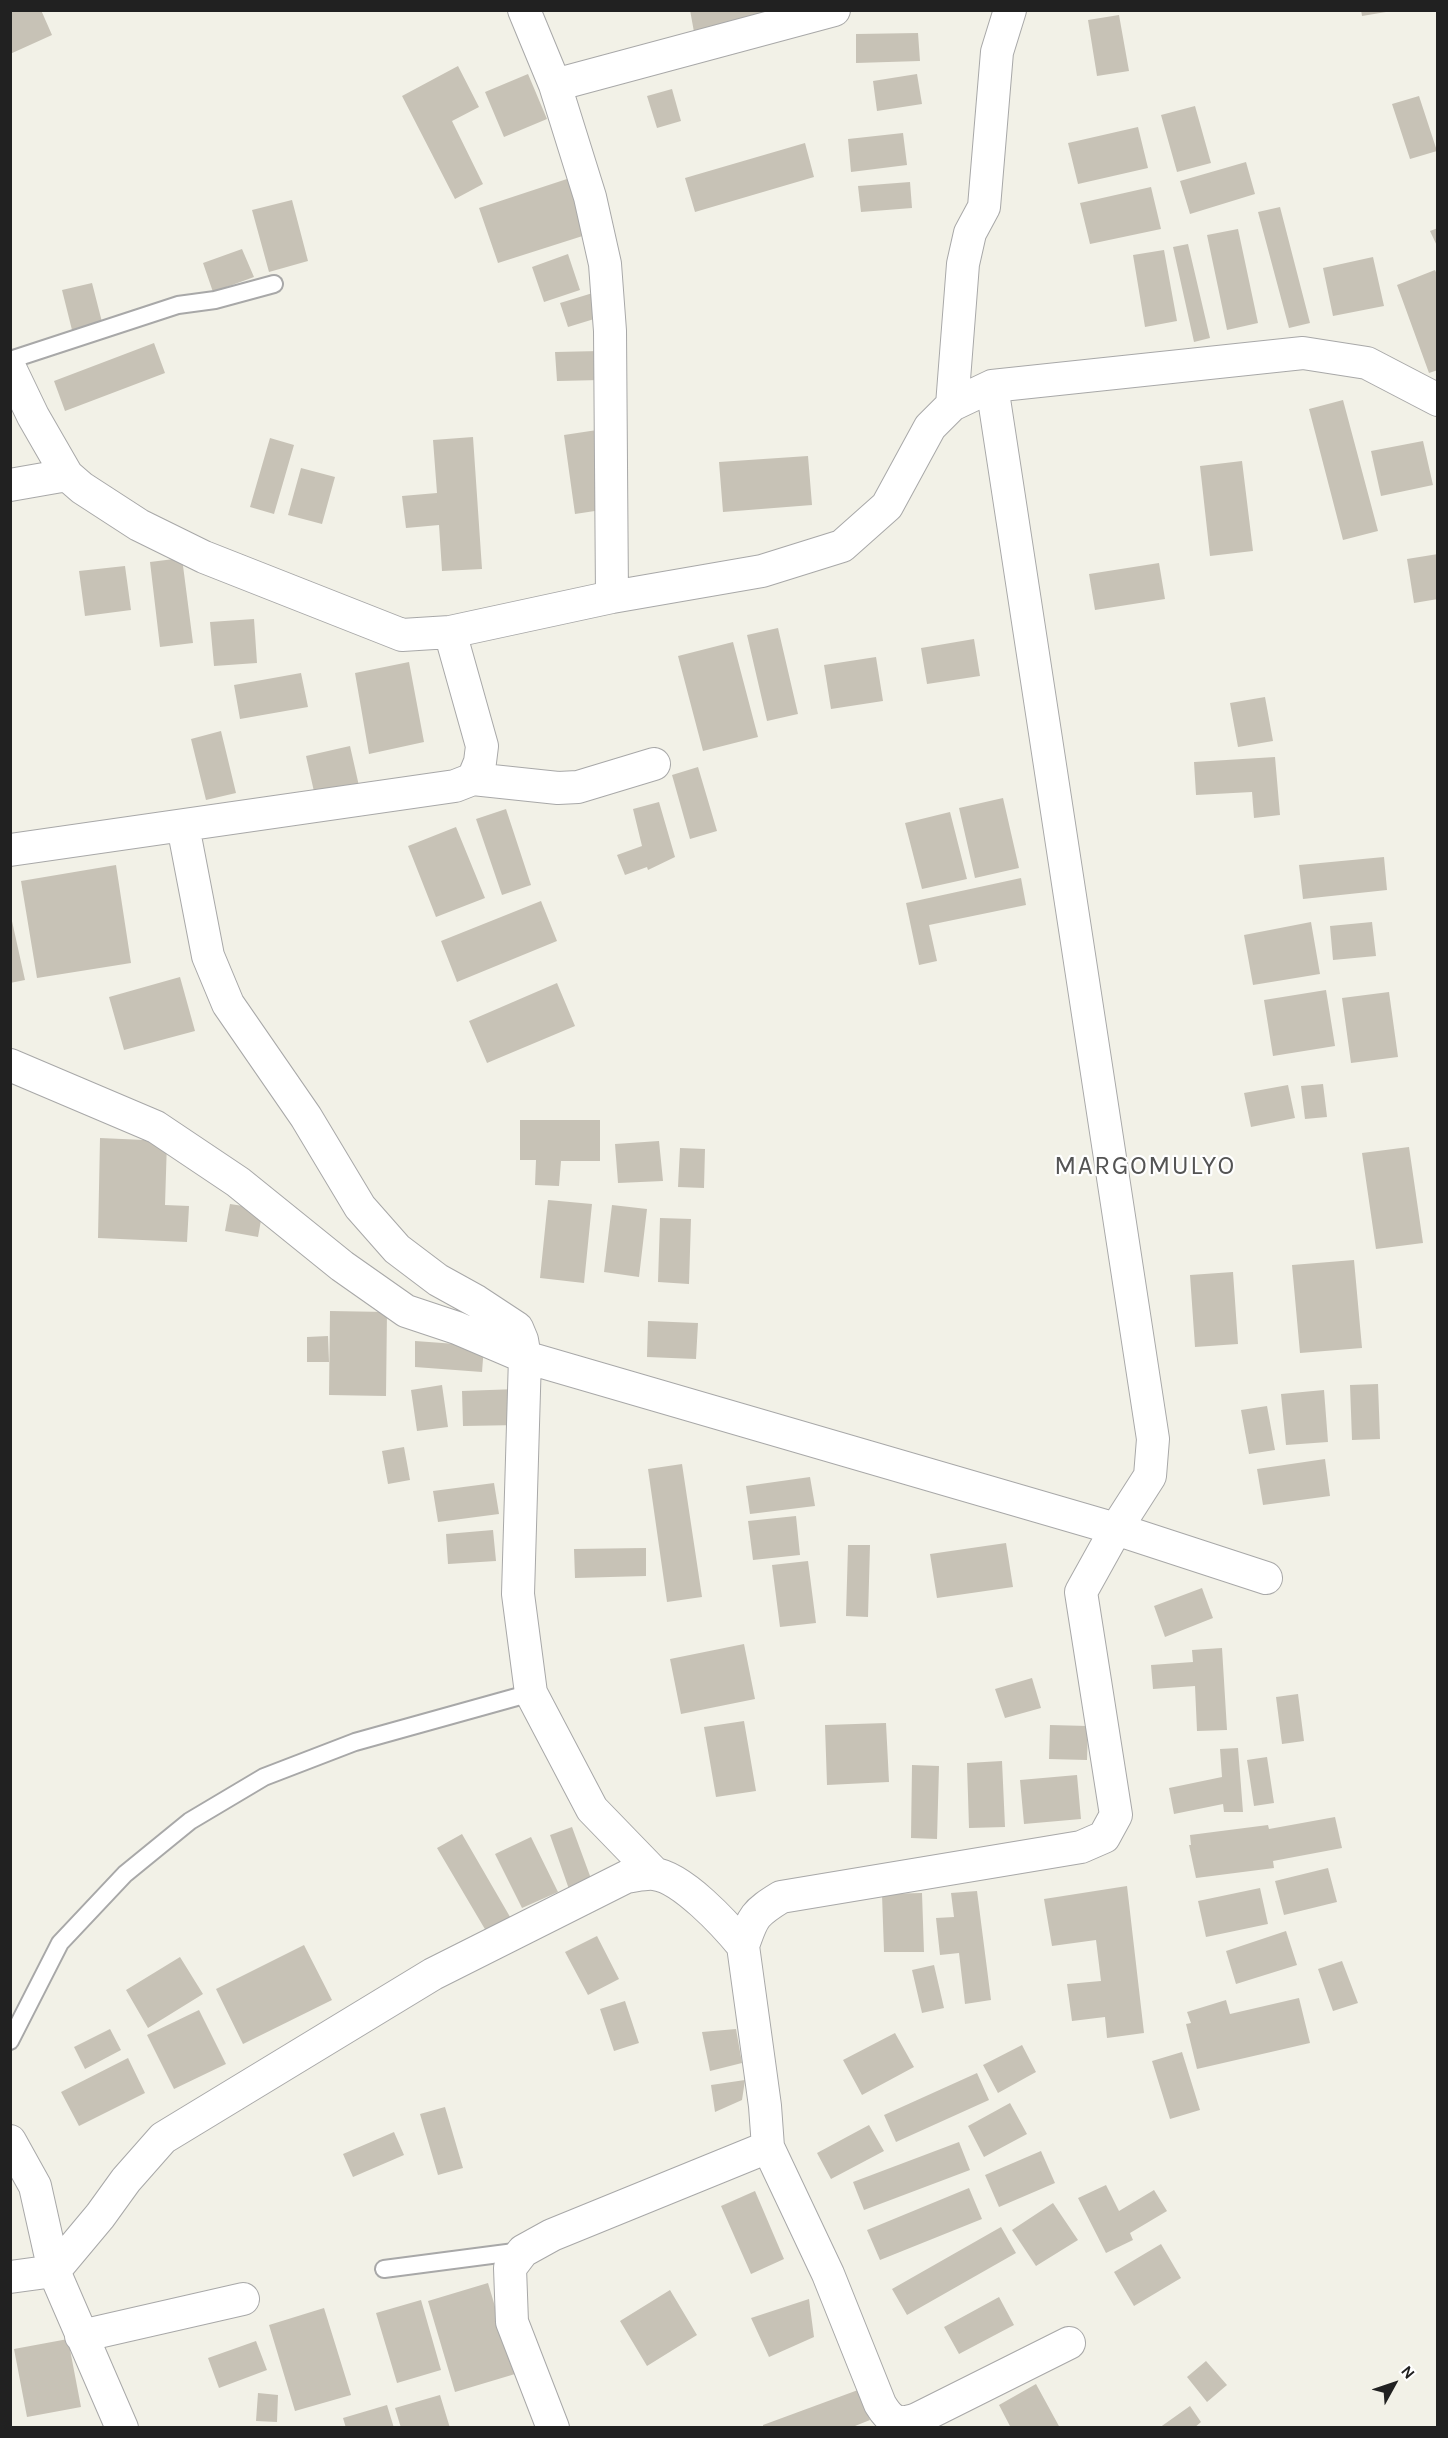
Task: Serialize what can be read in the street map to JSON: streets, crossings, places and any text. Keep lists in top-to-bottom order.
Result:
{
  "districts": ["MARGOMULYO"],
  "north": "top right"
}
